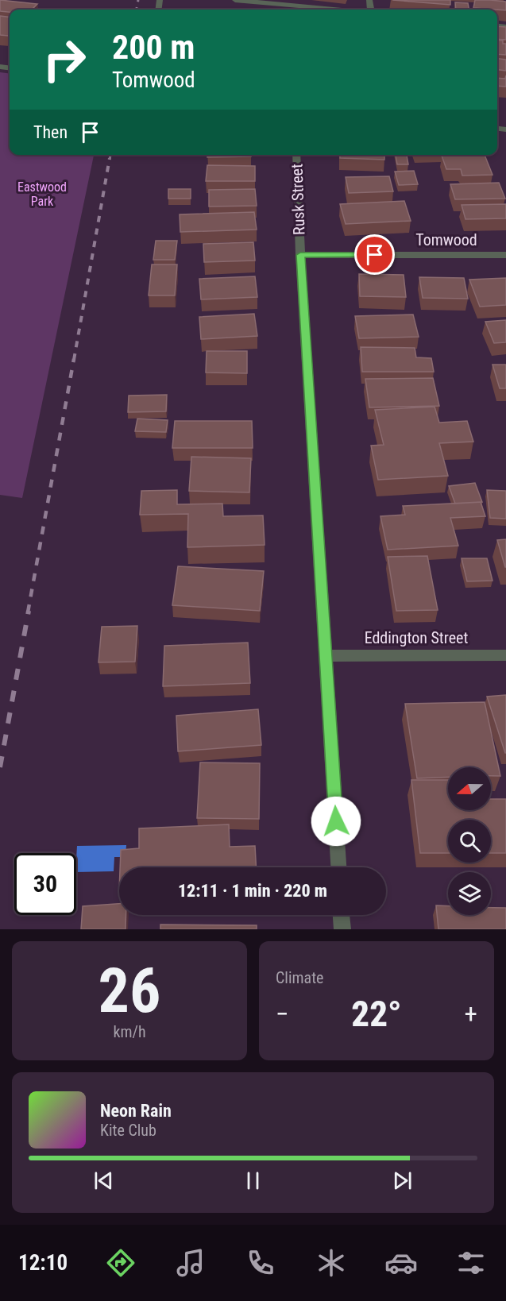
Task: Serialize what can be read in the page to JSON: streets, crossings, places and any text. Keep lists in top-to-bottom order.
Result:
{
  "streets": {
    "street": ["Rusk Street", "Tomwood", "Eddington Street"]
  },
  "crossings": [
    ["Rusk Street", "Tomwood"],
    ["Rusk Street", "Eddington Street"]
  ],
  "parks": ["Eastwood Park"],
  "north": "left",
  "page": {
    "turn": ["200 m", "Tomwood"],
    "then": "Then",
    "limit": "30",
    "trip": "12:11 · 1 min · 220 m",
    "tile": [
      ["26", "km/h"],
      "Climate"
    ],
    "heat": ["−", "22°", "+"],
    "song": ["Neon Rain", "Kite Club"],
    "tabs": "12:10"
  }
}
